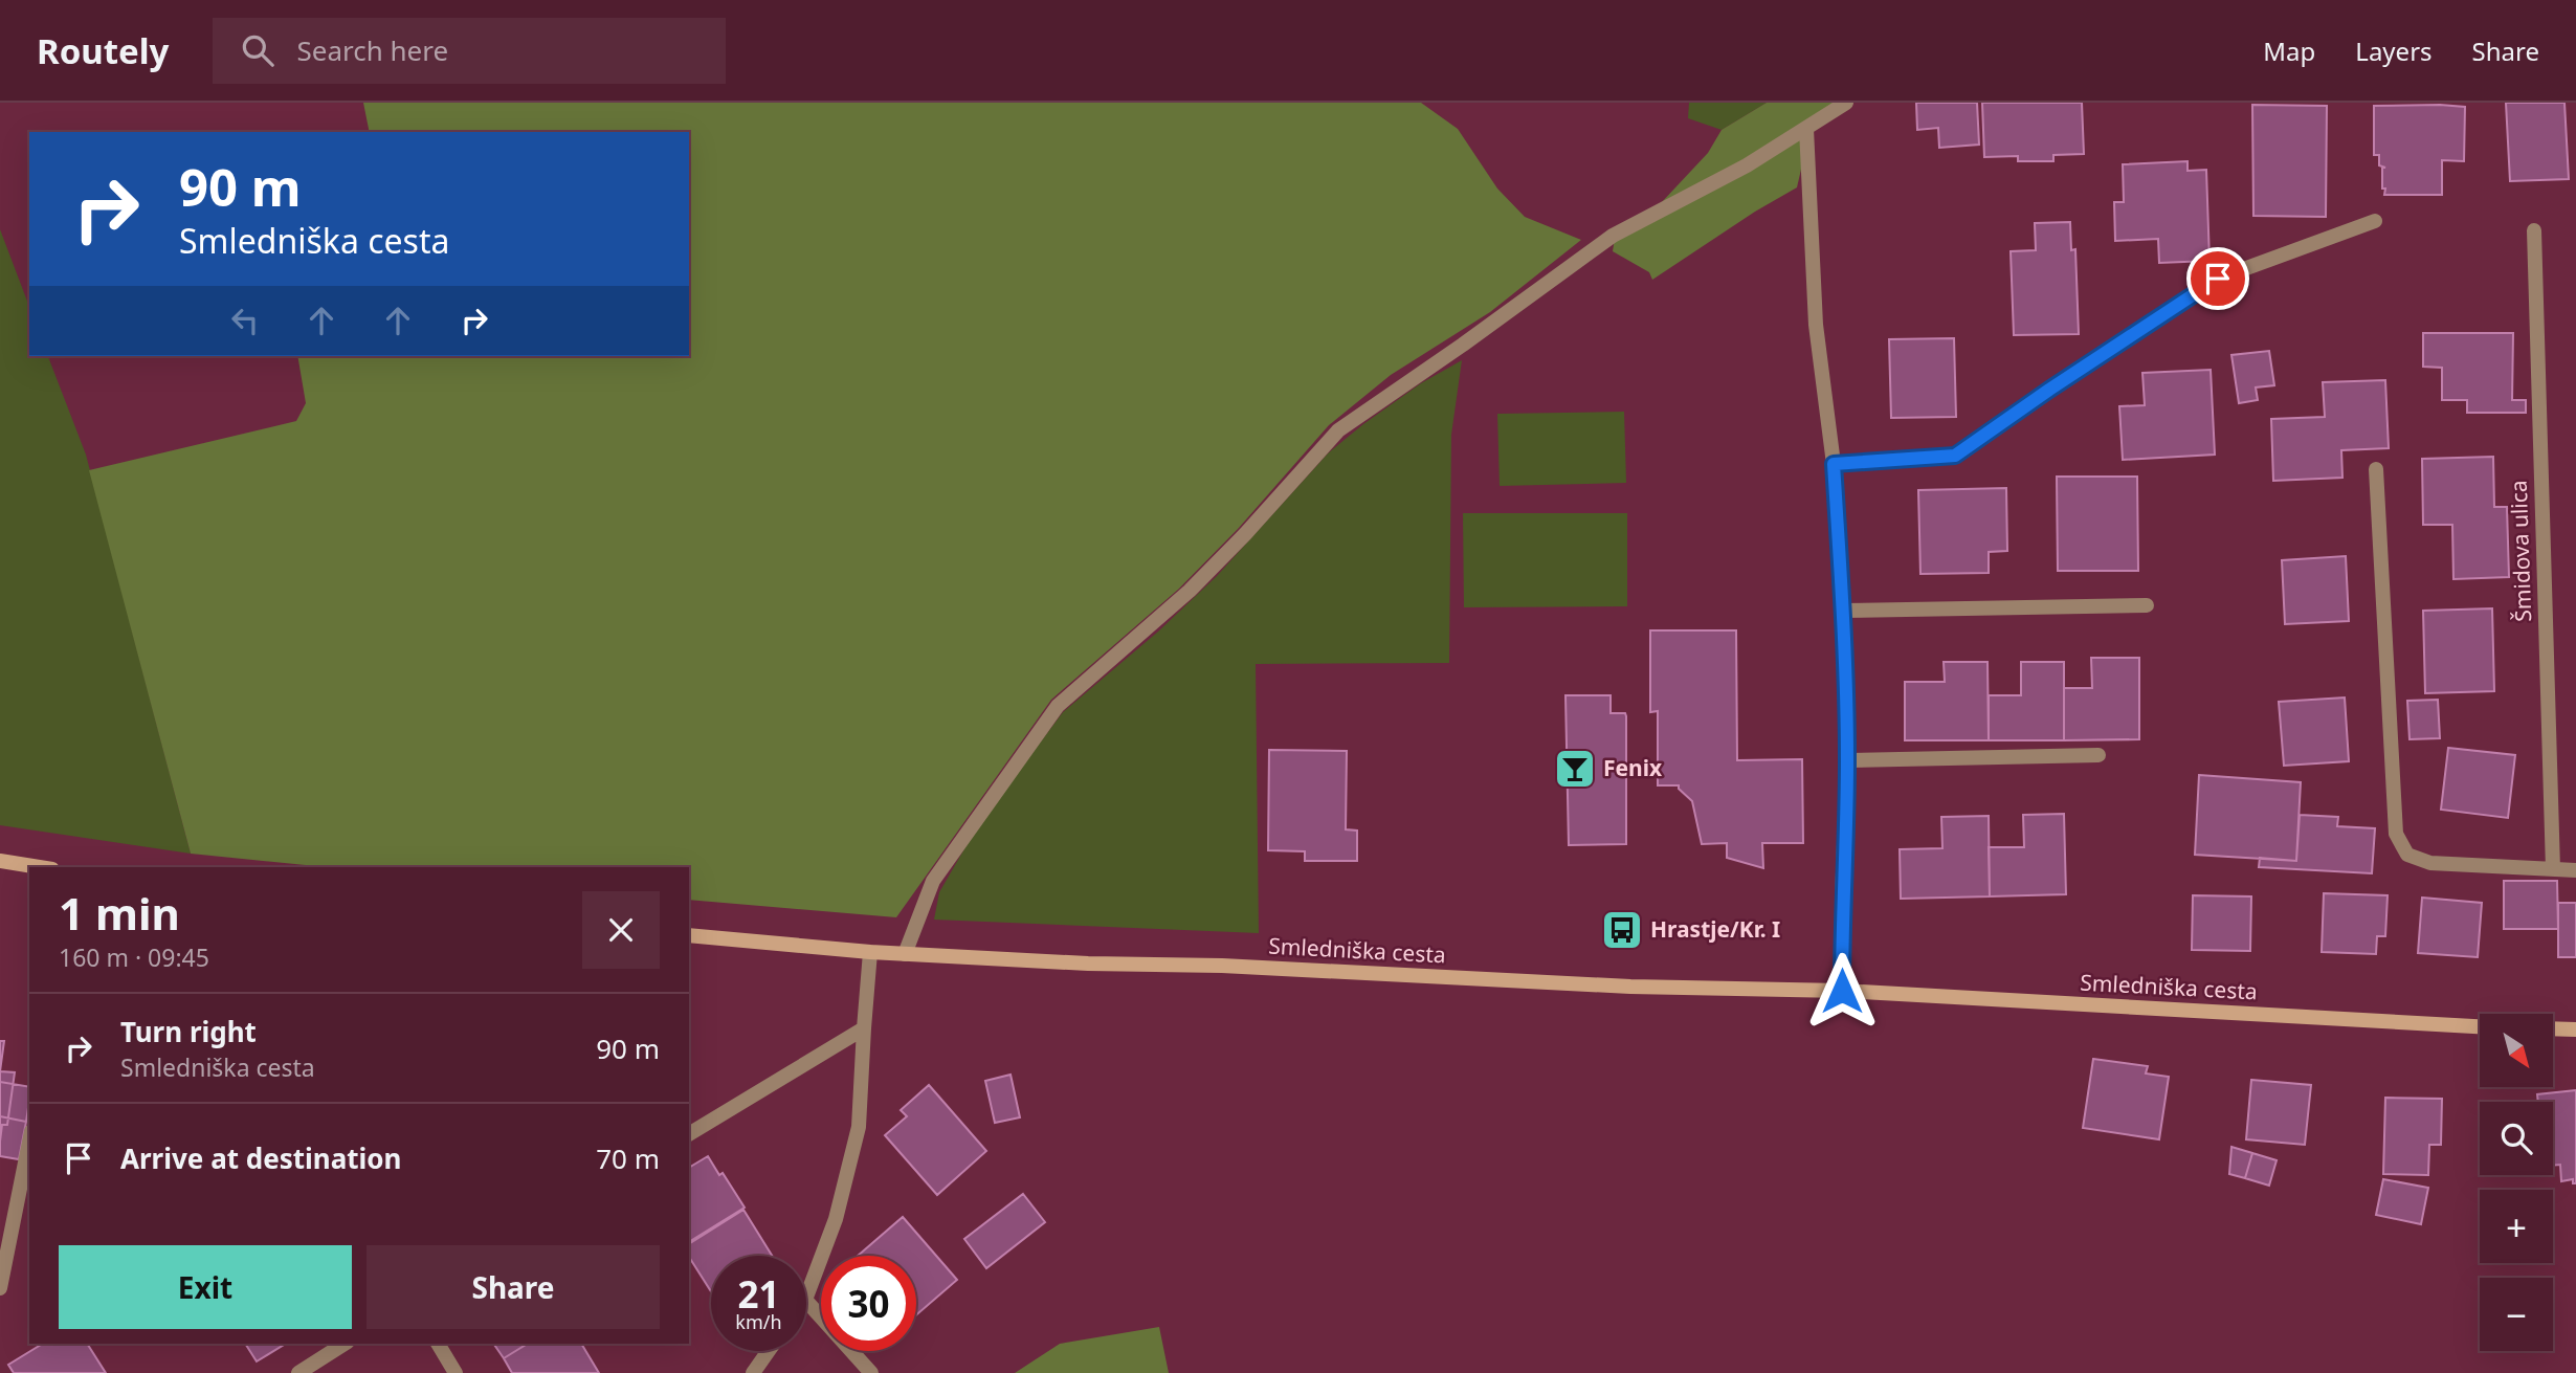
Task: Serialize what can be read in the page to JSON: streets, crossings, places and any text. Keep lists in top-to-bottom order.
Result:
{
  "streets": {
    "street": ["Šmidova ulica", "Smledniška cesta"]
  },
  "places": {
    "bar": ["Fenix"],
    "bus stop": ["Hrastje/Kr. I"]
  },
  "north": "bottom right",
  "page": {
    "header": "Routely",
    "search": "Search here",
    "nav": ["Map", "Layers", "Share"],
    "turn": ["90 m", "Smledniška cesta"],
    "heading": ["1 min", "160 m · 09:45"],
    "list": [
      {
        "name": "Turn right",
        "note": "Smledniška cesta",
        "value": "90 m"
      },
      {
        "name": "Arrive at destination",
        "value": "70 m"
      }
    ],
    "map_buttons": ["+", "−"],
    "buttons": ["Exit", "Share"],
    "speed": "21 km/h",
    "limit": "30"
  }
}
